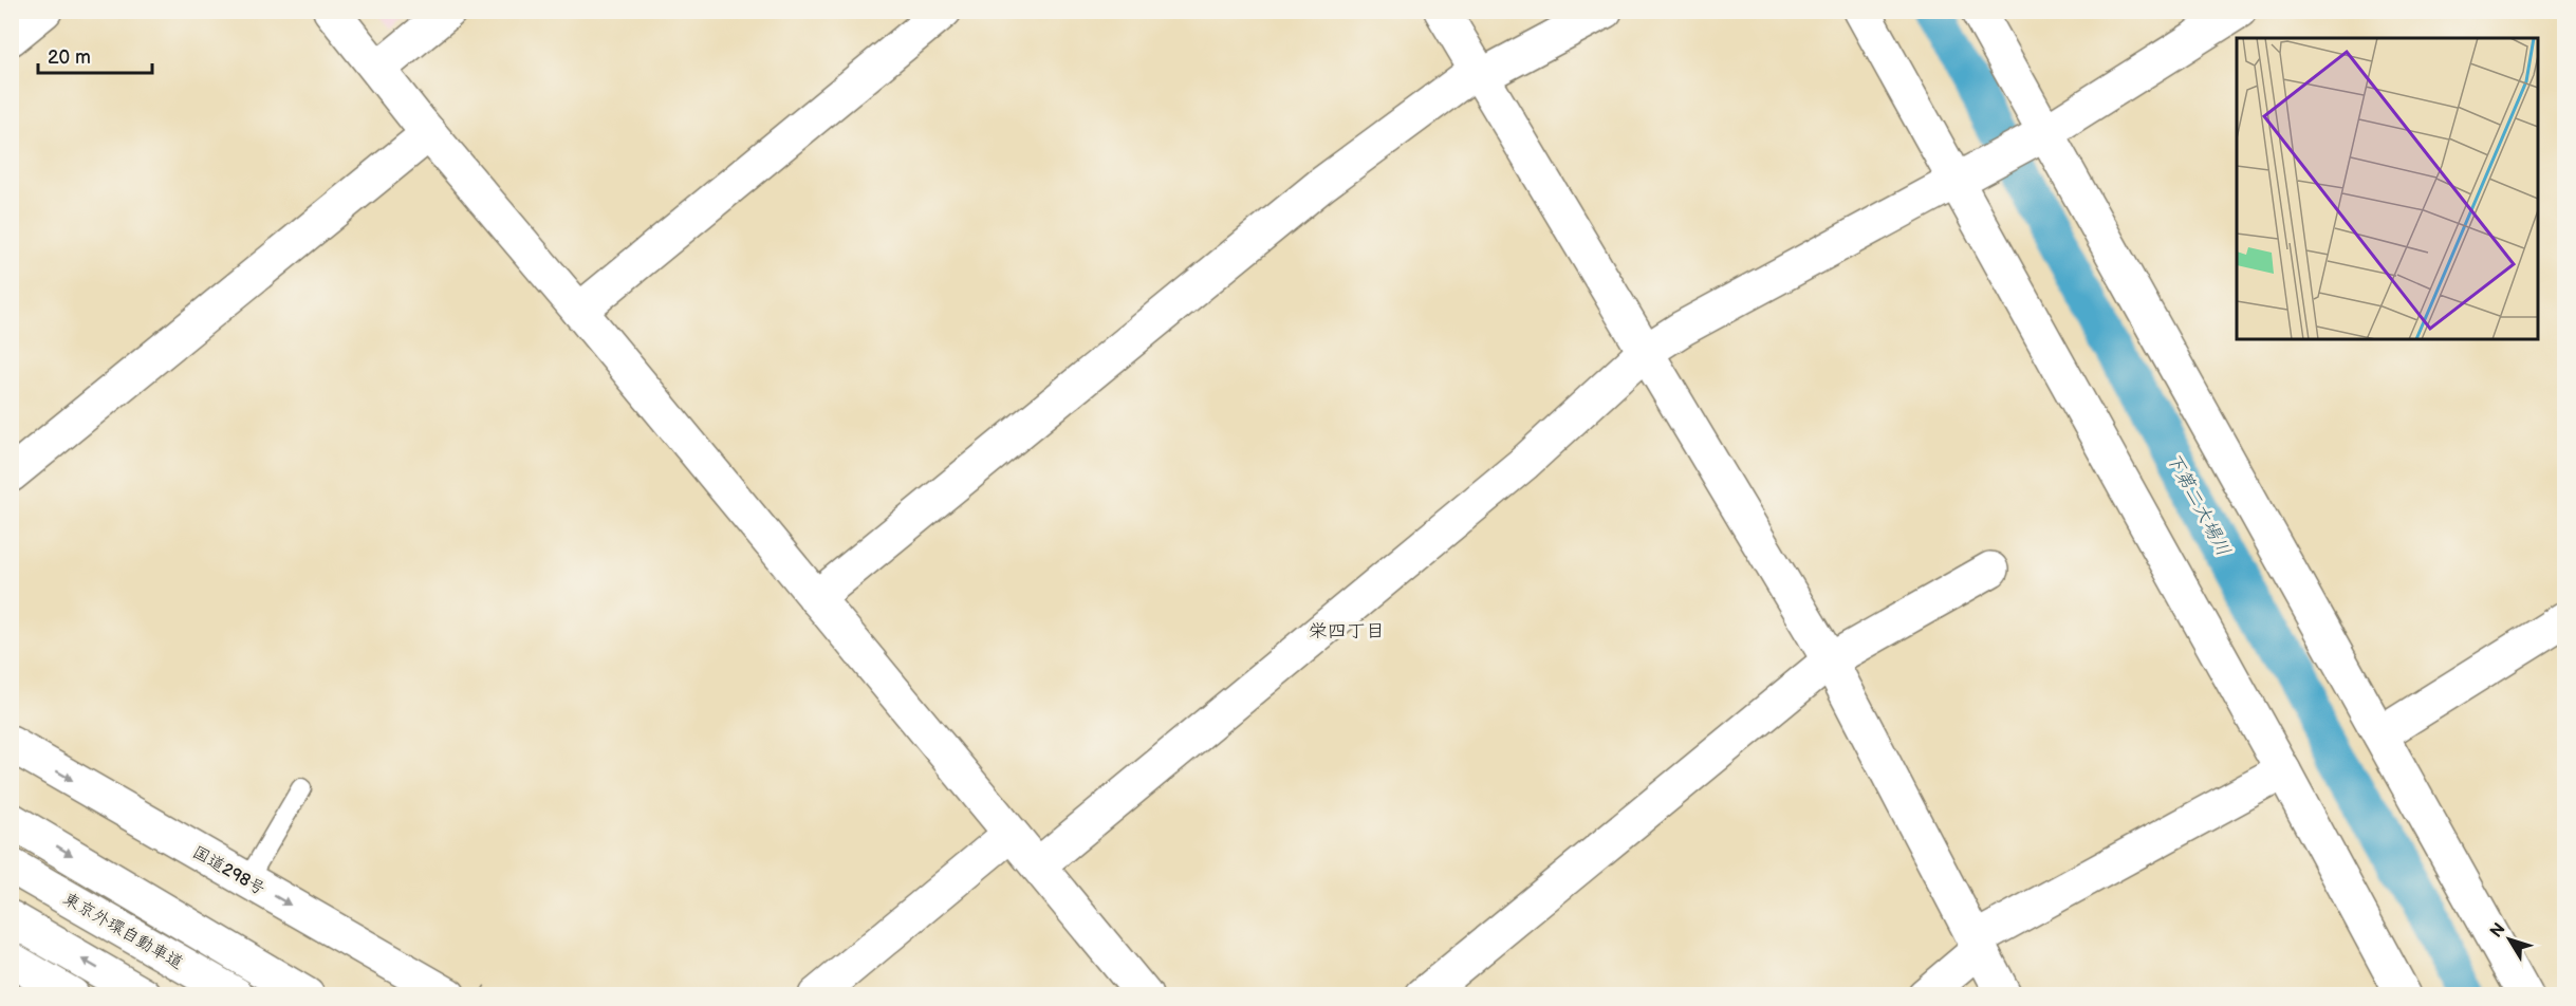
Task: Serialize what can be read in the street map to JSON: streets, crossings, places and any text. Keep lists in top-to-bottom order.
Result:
{
  "streets": {
    "main road": ["国道298号", "東京外環自動車道"]
  },
  "districts": ["栄四丁目"],
  "water": ["下第二大場川"],
  "scale_bar": "20 m",
  "north": "top left"
}
